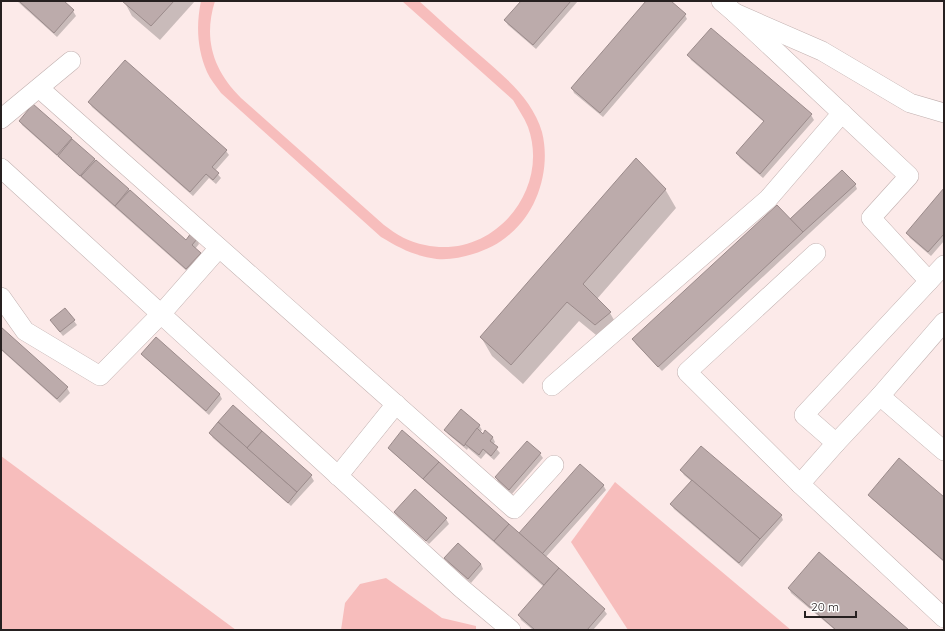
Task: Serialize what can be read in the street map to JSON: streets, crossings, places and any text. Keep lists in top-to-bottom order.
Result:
{
  "scale_bar": "20 m"
}
